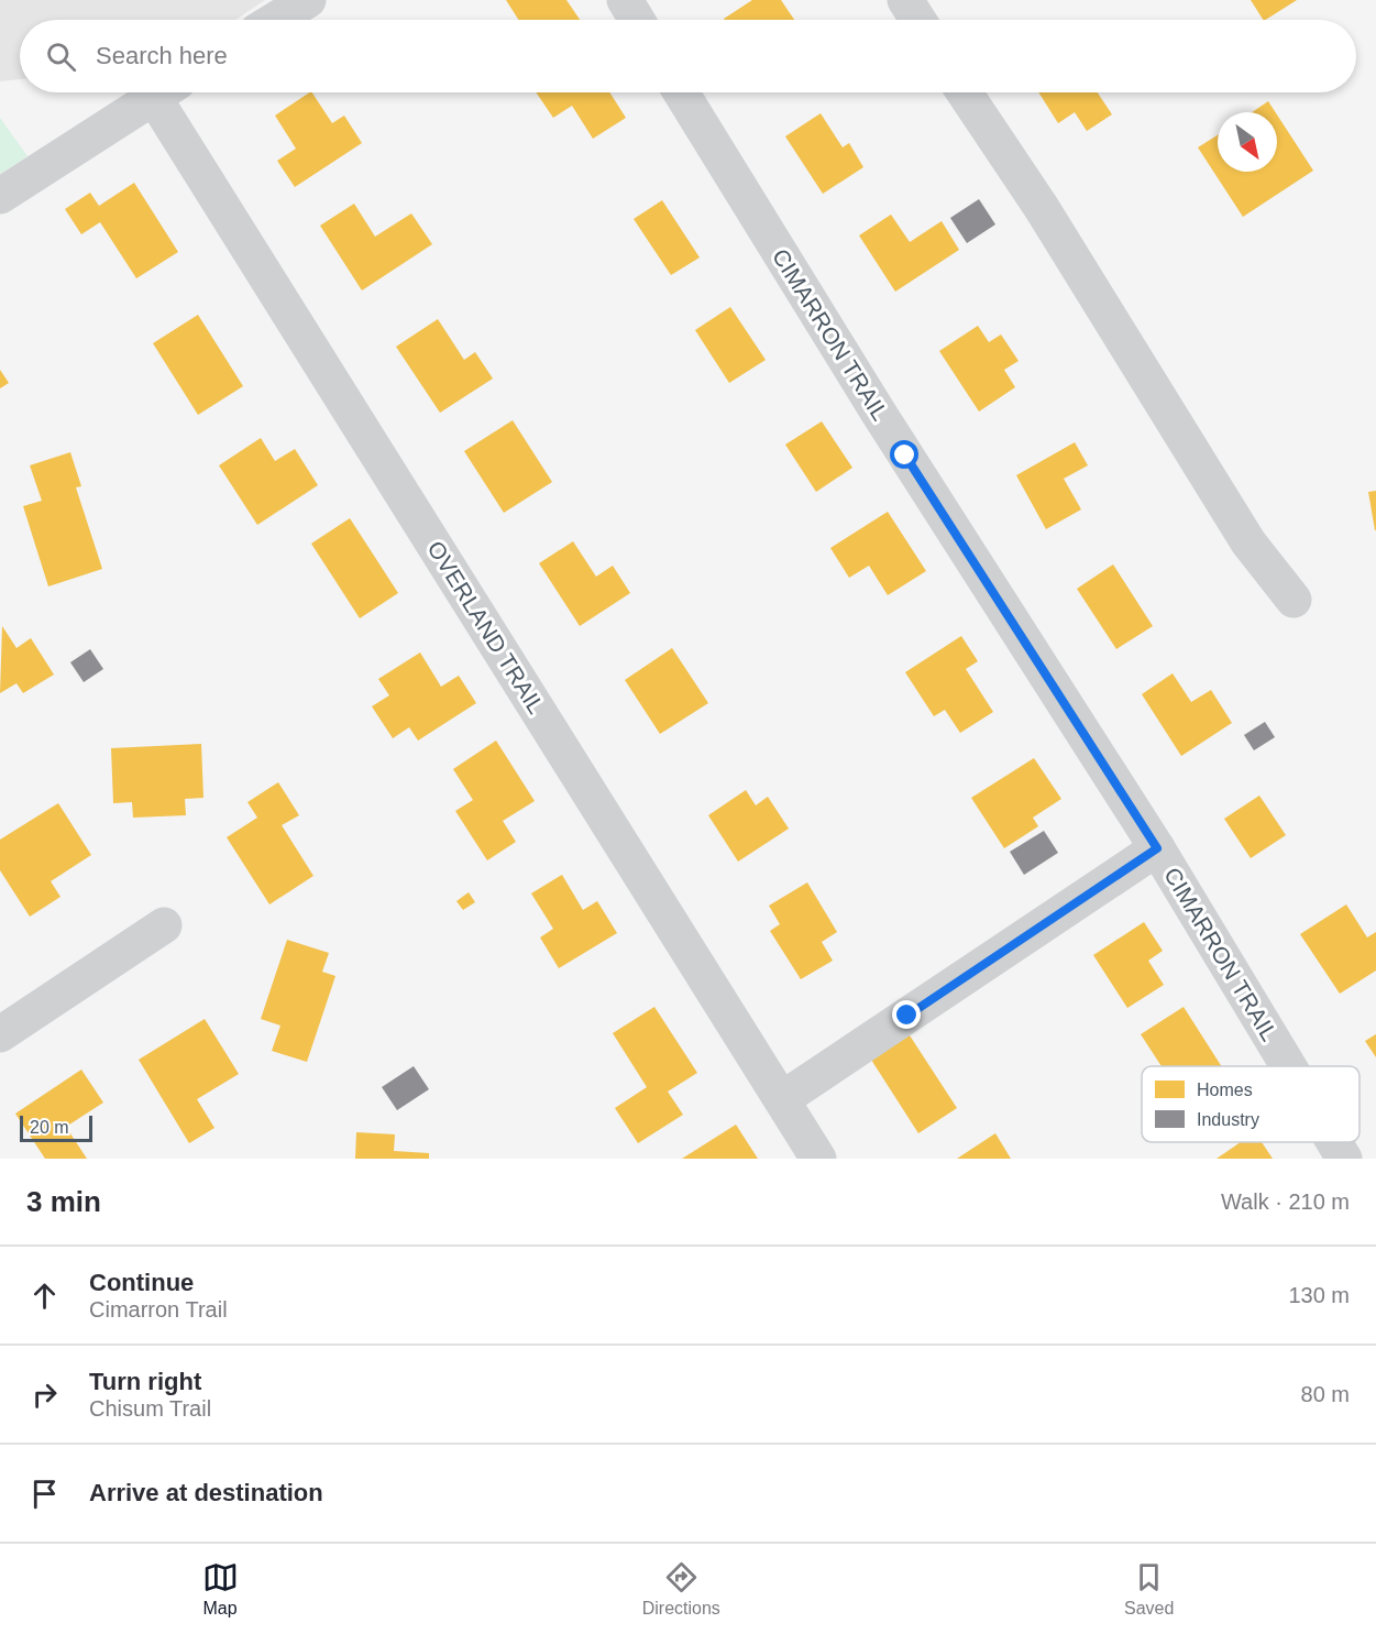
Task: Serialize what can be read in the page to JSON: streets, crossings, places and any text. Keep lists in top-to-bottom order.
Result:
{
  "streets": {
    "street": ["CIMARRON TRAIL", "OVERLAND TRAIL"]
  },
  "legend": ["Homes", "Industry"],
  "scale_bar": "20 m",
  "north": "bottom right",
  "page": {
    "search": "Search here",
    "scale": "20 m",
    "heading": ["3 min", "Walk · 210 m"],
    "list": [
      ["Continue", "Cimarron Trail", "130 m"],
      ["Turn right", "Chisum Trail", "80 m"],
      "Arrive at destination"
    ],
    "nav": ["Map", "Directions", "Saved"]
  }
}
